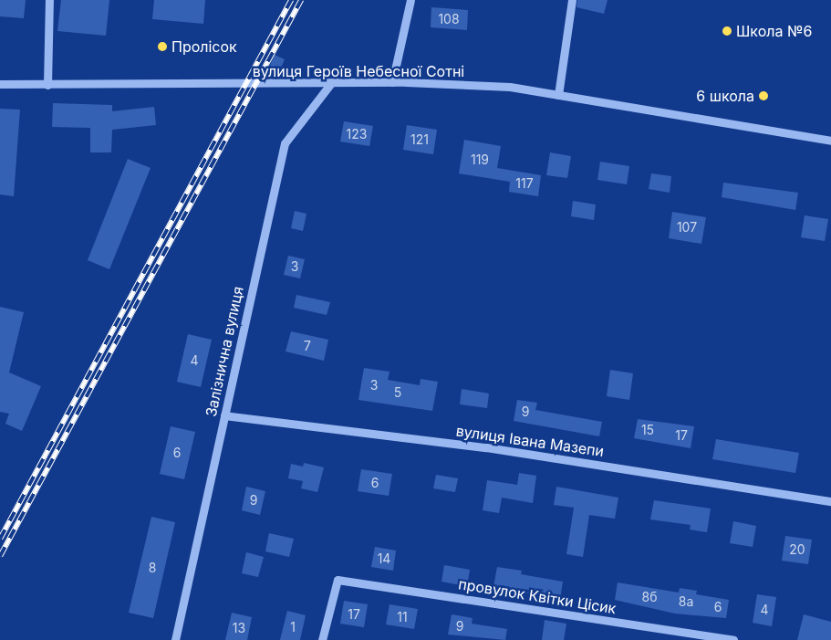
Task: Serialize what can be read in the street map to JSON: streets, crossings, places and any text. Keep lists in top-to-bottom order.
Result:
{
  "streets": {
    "street": [
      "вулиця Героїв Небесної Сотні",
      "Залізнична вулиця",
      "вулиця Івана Мазепи",
      "провулок Квітки Цісик"
    ]
  },
  "crossings": [
    ["вулиця Героїв Небесної Сотні", "Залізнична вулиця"],
    ["Залізнична вулиця", "вулиця Івана Мазепи"]
  ],
  "places": ["Школа №6", "Пролісок", "6 школа"],
  "house_numbers": [
    "108",
    "123",
    "121",
    "119",
    "117",
    "107",
    "3",
    "7",
    "4",
    "3",
    "5",
    "9",
    "15",
    "17",
    "6",
    "6",
    "9",
    "20",
    "14",
    "8",
    "8б",
    "8а",
    "6",
    "4",
    "17",
    "11",
    "9",
    "1",
    "13"
  ]
}
